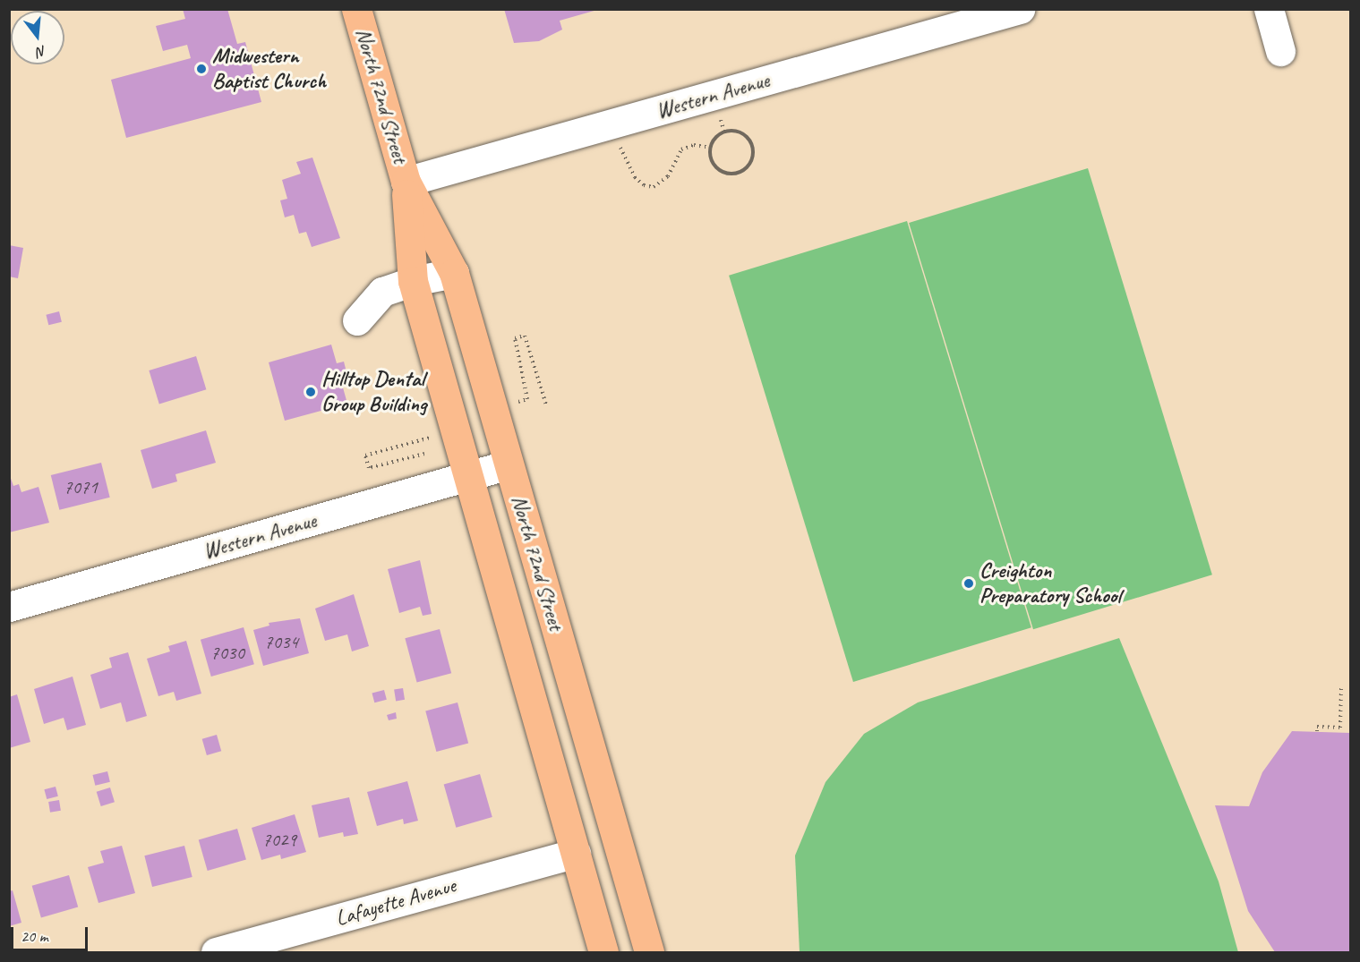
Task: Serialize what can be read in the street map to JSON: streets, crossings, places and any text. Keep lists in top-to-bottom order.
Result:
{
  "streets": {
    "main road": ["North 72nd Street"],
    "street": ["Western Avenue", "Lafayette Avenue"]
  },
  "crossings": [
    ["North 72nd Street", "Western Avenue"],
    ["North 72nd Street", "Lafayette Avenue"]
  ],
  "places": ["Midwestern Baptist Church", "Hilltop Dental Group Building", "Creighton Preparatory School"],
  "house_numbers": [
    "7071",
    "7034",
    "7030",
    "7029"
  ],
  "scale_bar": "20 m",
  "north": "bottom"
}
